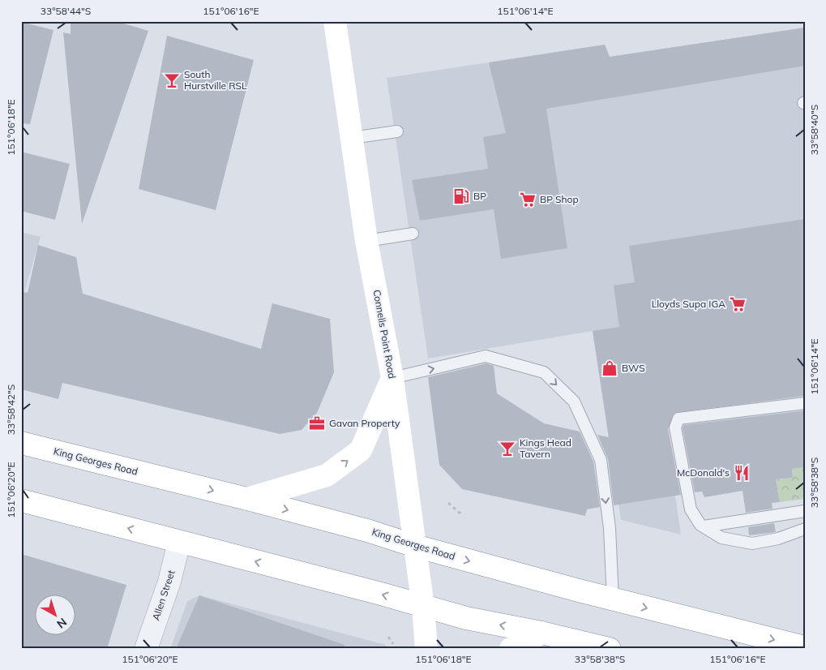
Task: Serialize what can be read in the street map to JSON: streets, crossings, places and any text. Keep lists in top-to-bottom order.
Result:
{
  "streets": {
    "main road": ["Connells Point Road", "King Georges Road"],
    "street": ["Allen Street"]
  },
  "crossings": [
    ["Connells Point Road", "King Georges Road"]
  ],
  "places": {
    "bar": ["South Hurstville RSL", "Kings Head Tavern"],
    "fuel station": ["BP"],
    "supermarket": ["BP Shop", "Lloyds Supa IGA"],
    "shop": ["BWS"],
    "office": ["Gavan Property"],
    "restaurant": ["McDonald's"]
  },
  "north": "bottom right",
  "coordinates": [
    "33°58'44\"S",
    "151°06'16\"E",
    "151°06'14\"E",
    "151°06'18\"E",
    "33°58'40\"S",
    "33°58'42\"S",
    "33°58'38\"S",
    "151°06'20\"E"
  ]
}
